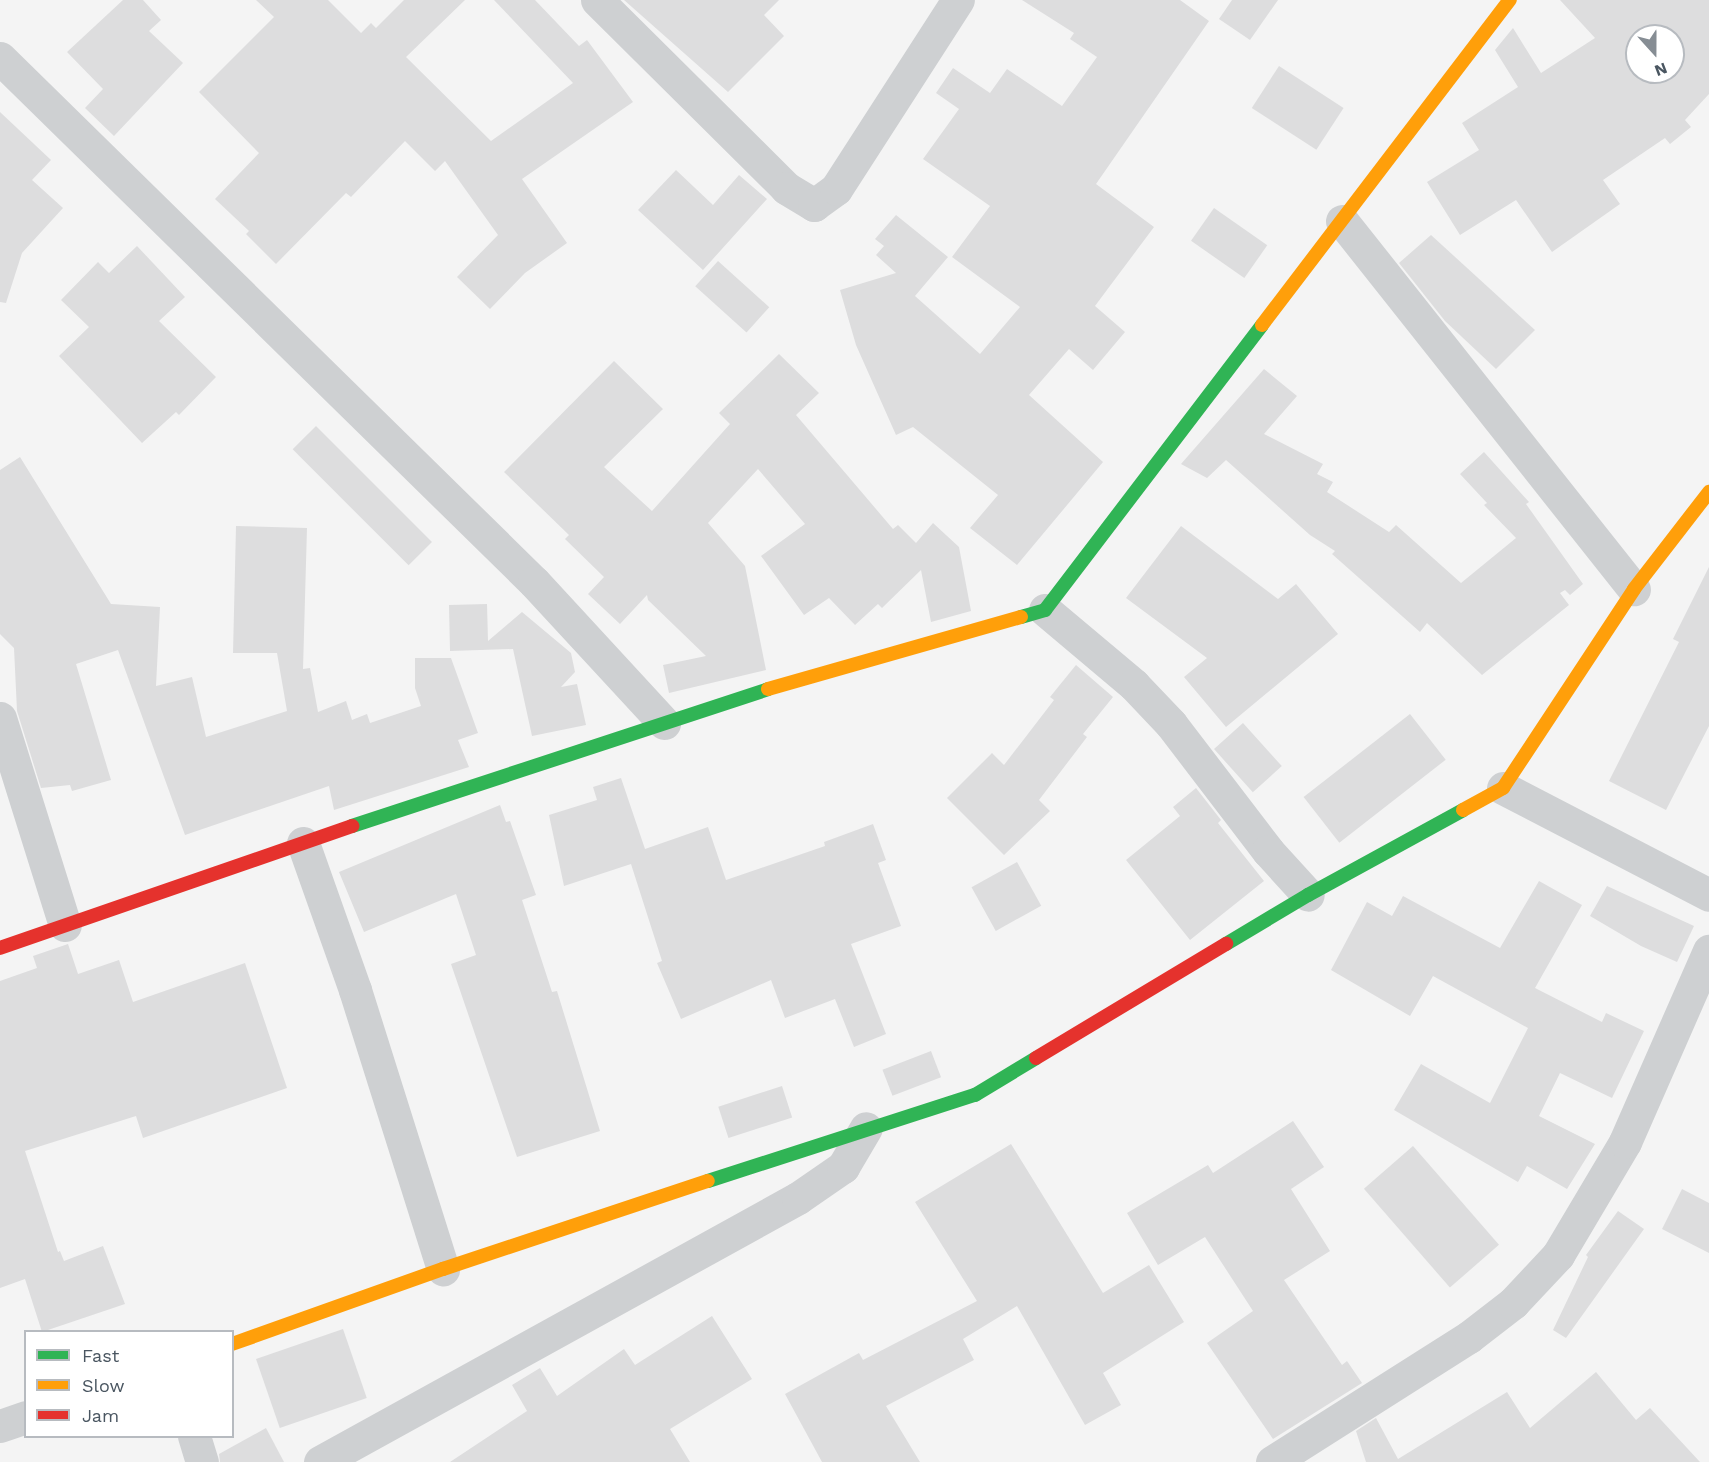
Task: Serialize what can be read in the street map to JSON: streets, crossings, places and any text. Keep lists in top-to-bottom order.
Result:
{
  "legend": ["Fast", "Slow", "Jam"],
  "north": "bottom"
}
